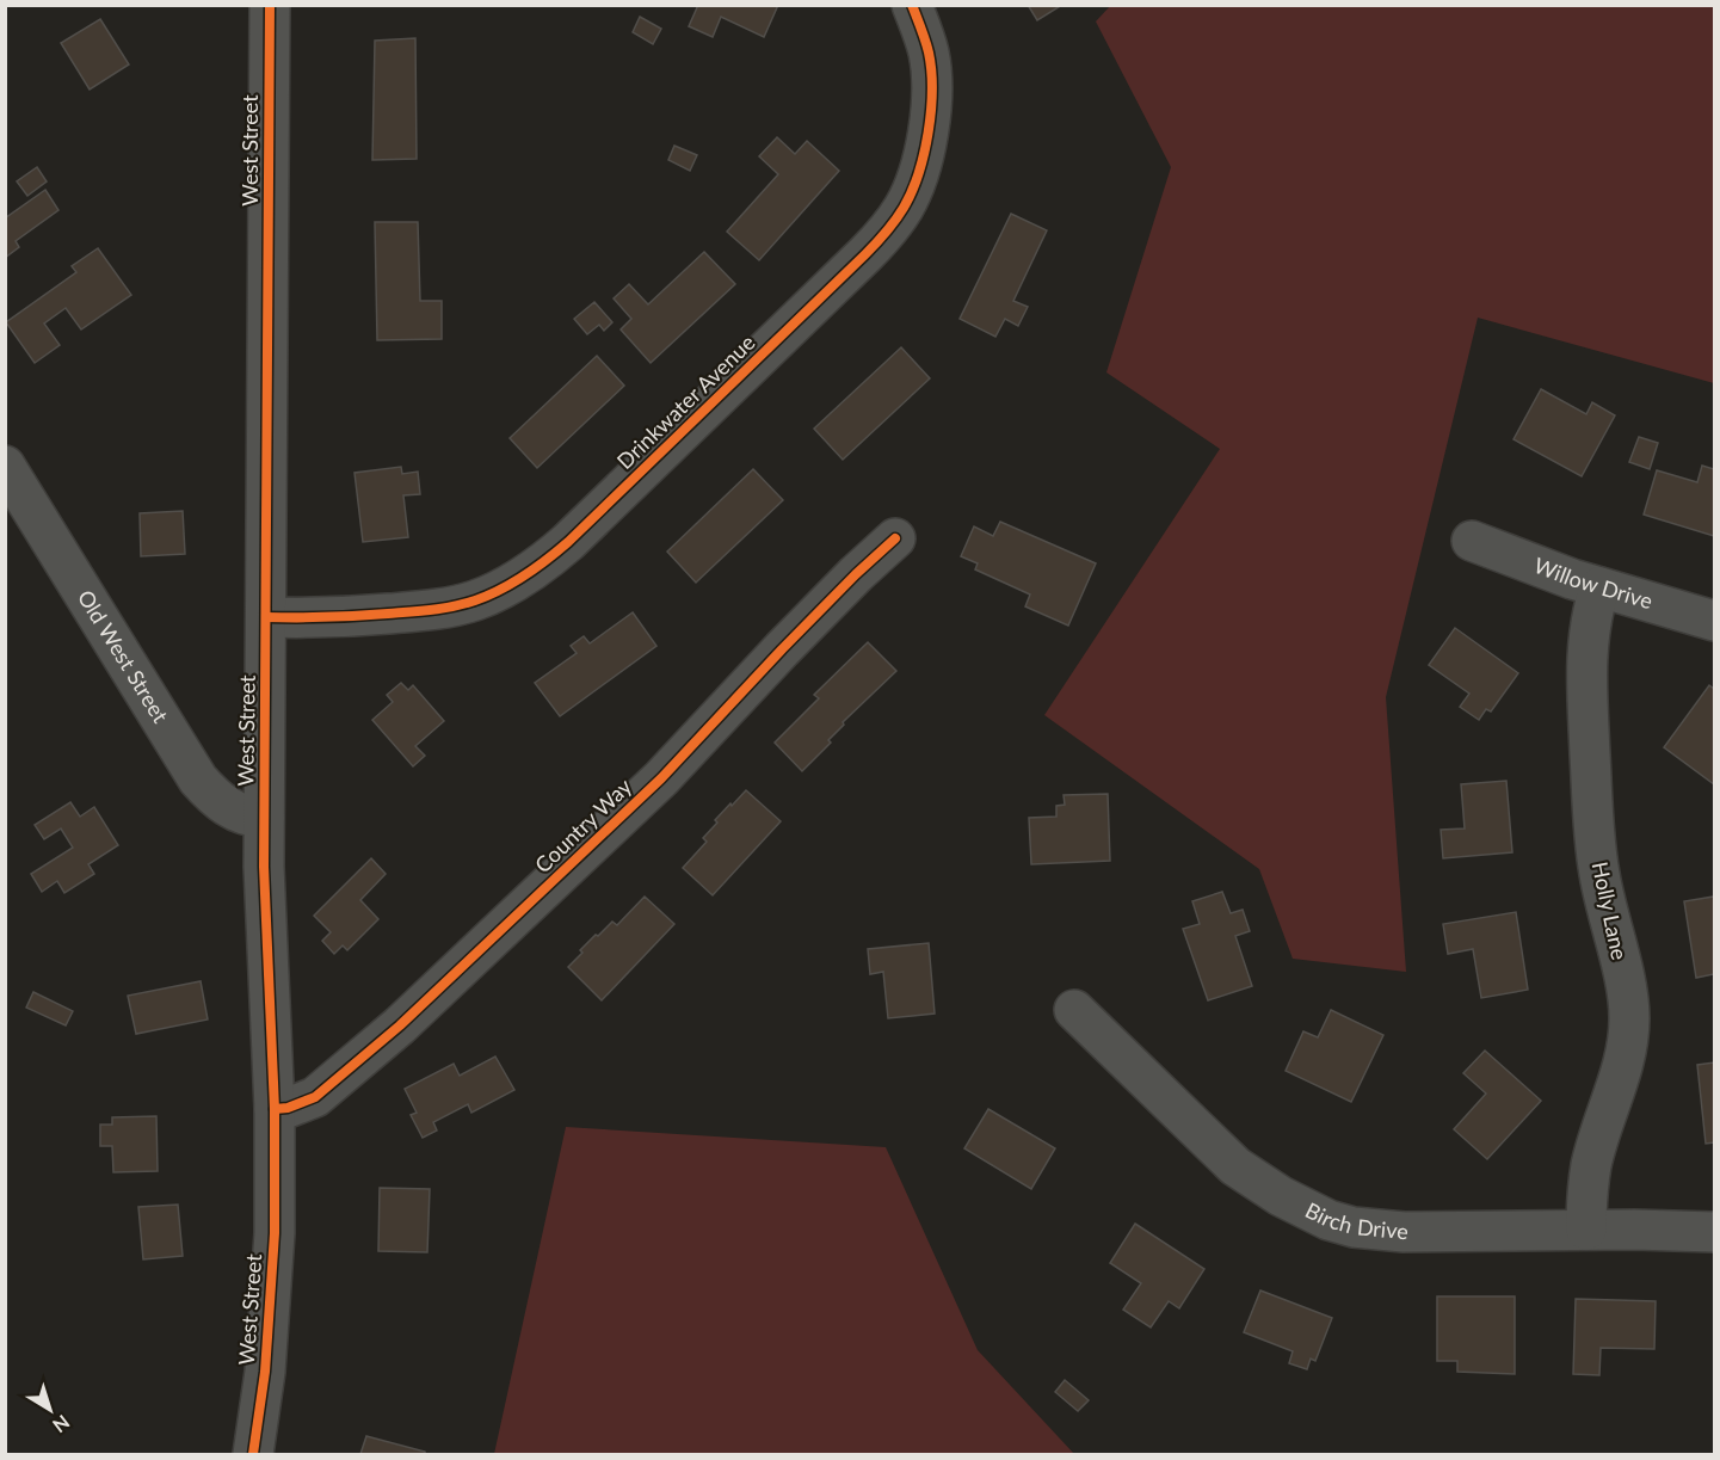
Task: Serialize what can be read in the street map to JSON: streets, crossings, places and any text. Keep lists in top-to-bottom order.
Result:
{
  "streets": {
    "street": [
      "West Street",
      "Drinkwater Avenue",
      "Willow Drive",
      "Old West Street",
      "Country Way",
      "Holly Lane",
      "Birch Drive"
    ]
  },
  "crossings": [
    ["West Street", "Drinkwater Avenue"],
    ["West Street", "Old West Street"],
    ["West Street", "Country Way"],
    ["Willow Drive", "Holly Lane"],
    ["Holly Lane", "Birch Drive"]
  ],
  "north": "bottom right"
}
